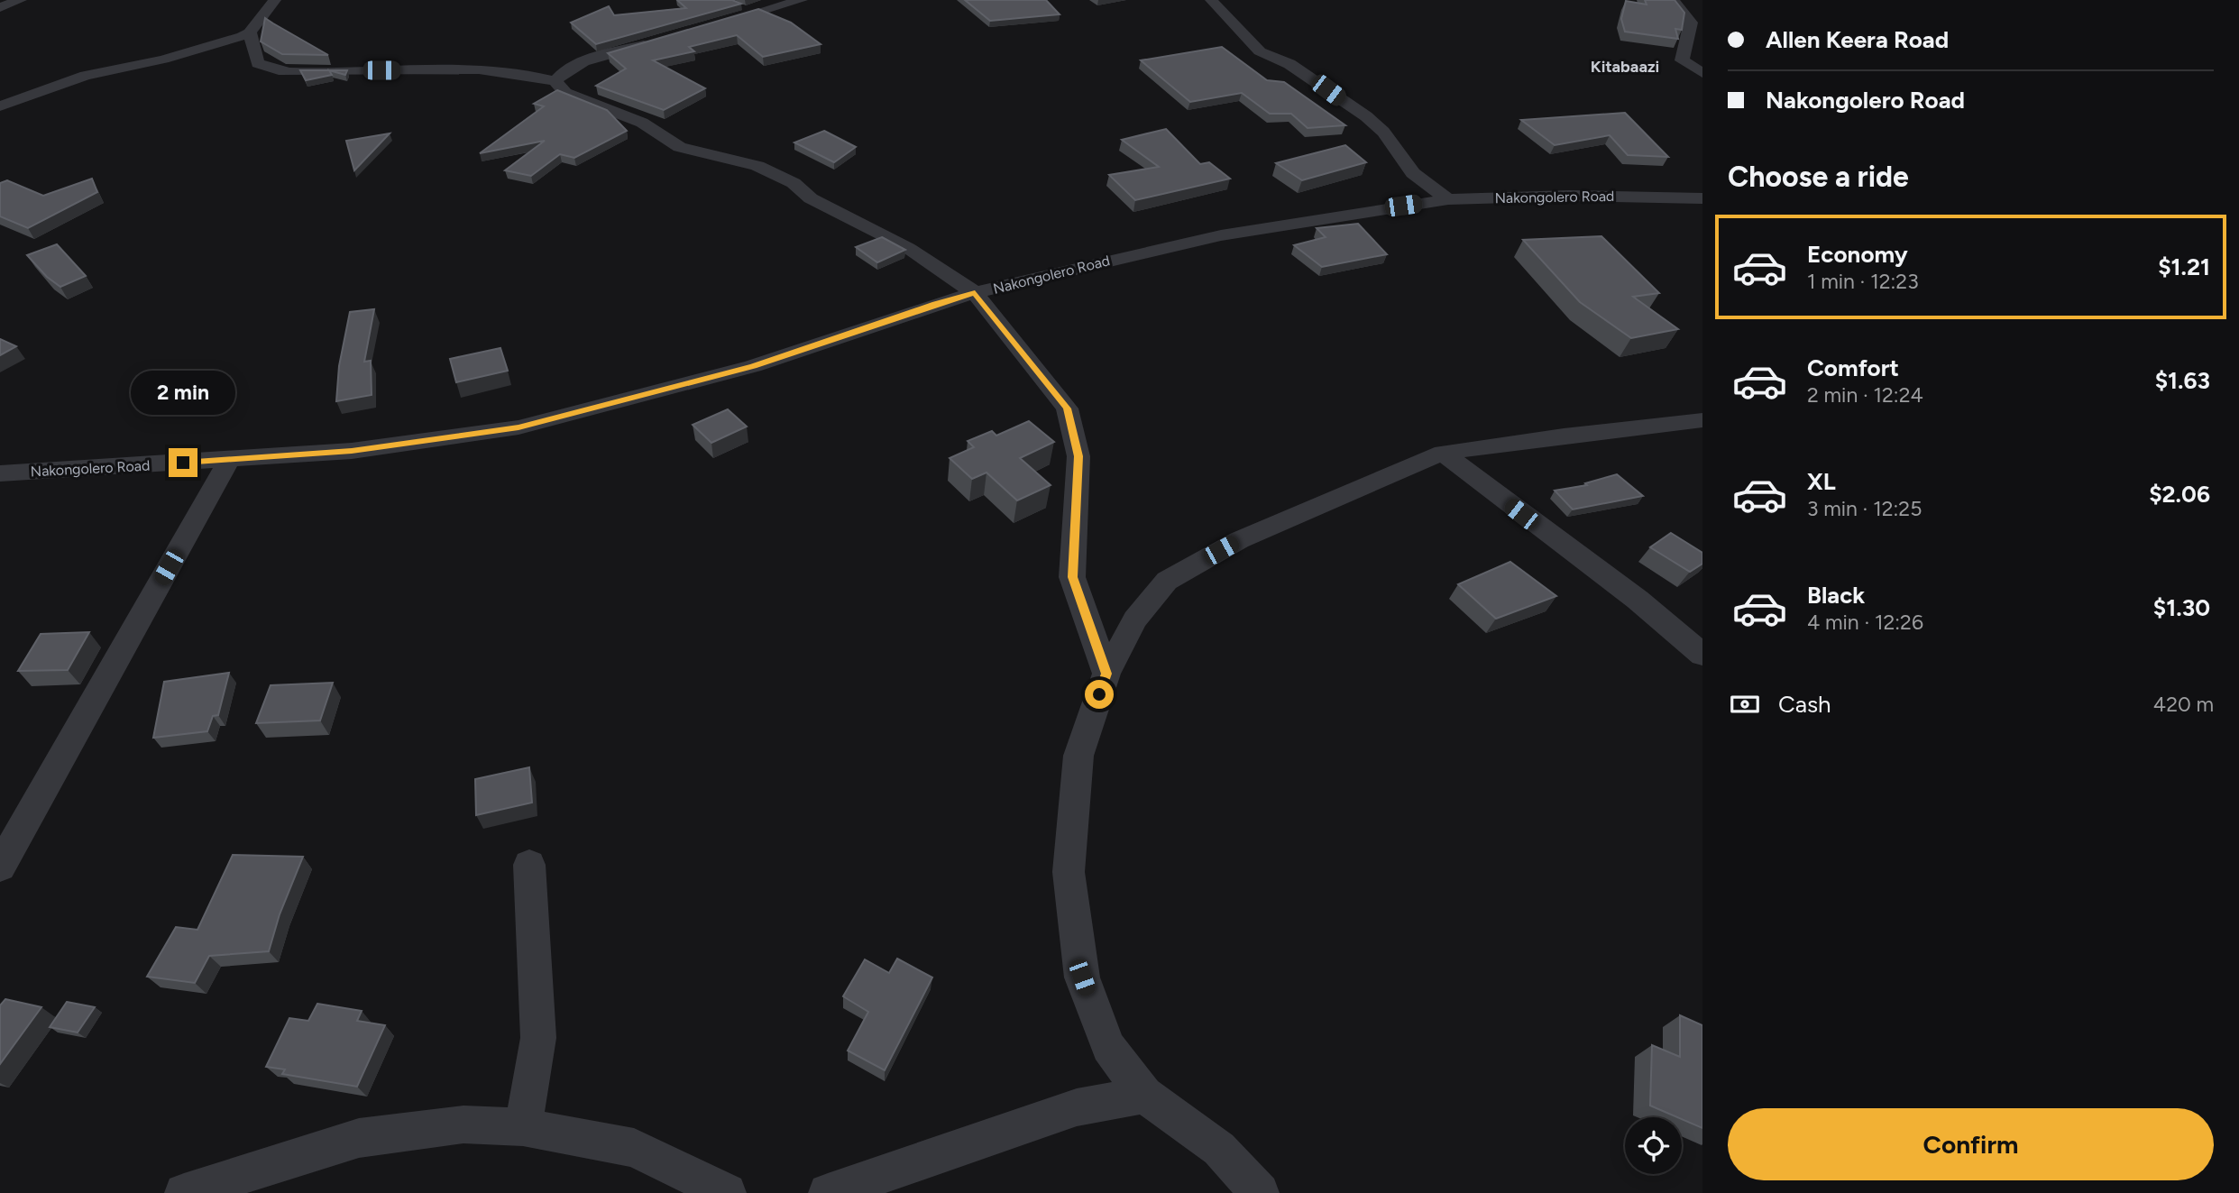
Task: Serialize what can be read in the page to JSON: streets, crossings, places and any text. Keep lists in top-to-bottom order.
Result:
{
  "streets": {
    "street": ["Nakongolero Road"]
  },
  "districts": ["Kitabaazi"],
  "page": {
    "banner": ["Allen Keera Road", "Nakongolero Road"],
    "heading": "Choose a ride",
    "list": [
      {
        "name": "Economy",
        "note": "1 min · 12:23",
        "value": "$1.21"
      },
      {
        "name": "Comfort",
        "note": "2 min · 12:24",
        "value": "$1.63"
      },
      {
        "name": "XL",
        "note": "3 min · 12:25",
        "value": "$2.06"
      },
      {
        "name": "Black",
        "note": "4 min · 12:26",
        "value": "$1.30"
      }
    ],
    "bubble": "2 min",
    "pay": ["Cash", "420 m"],
    "buttons": "Confirm"
  }
}
